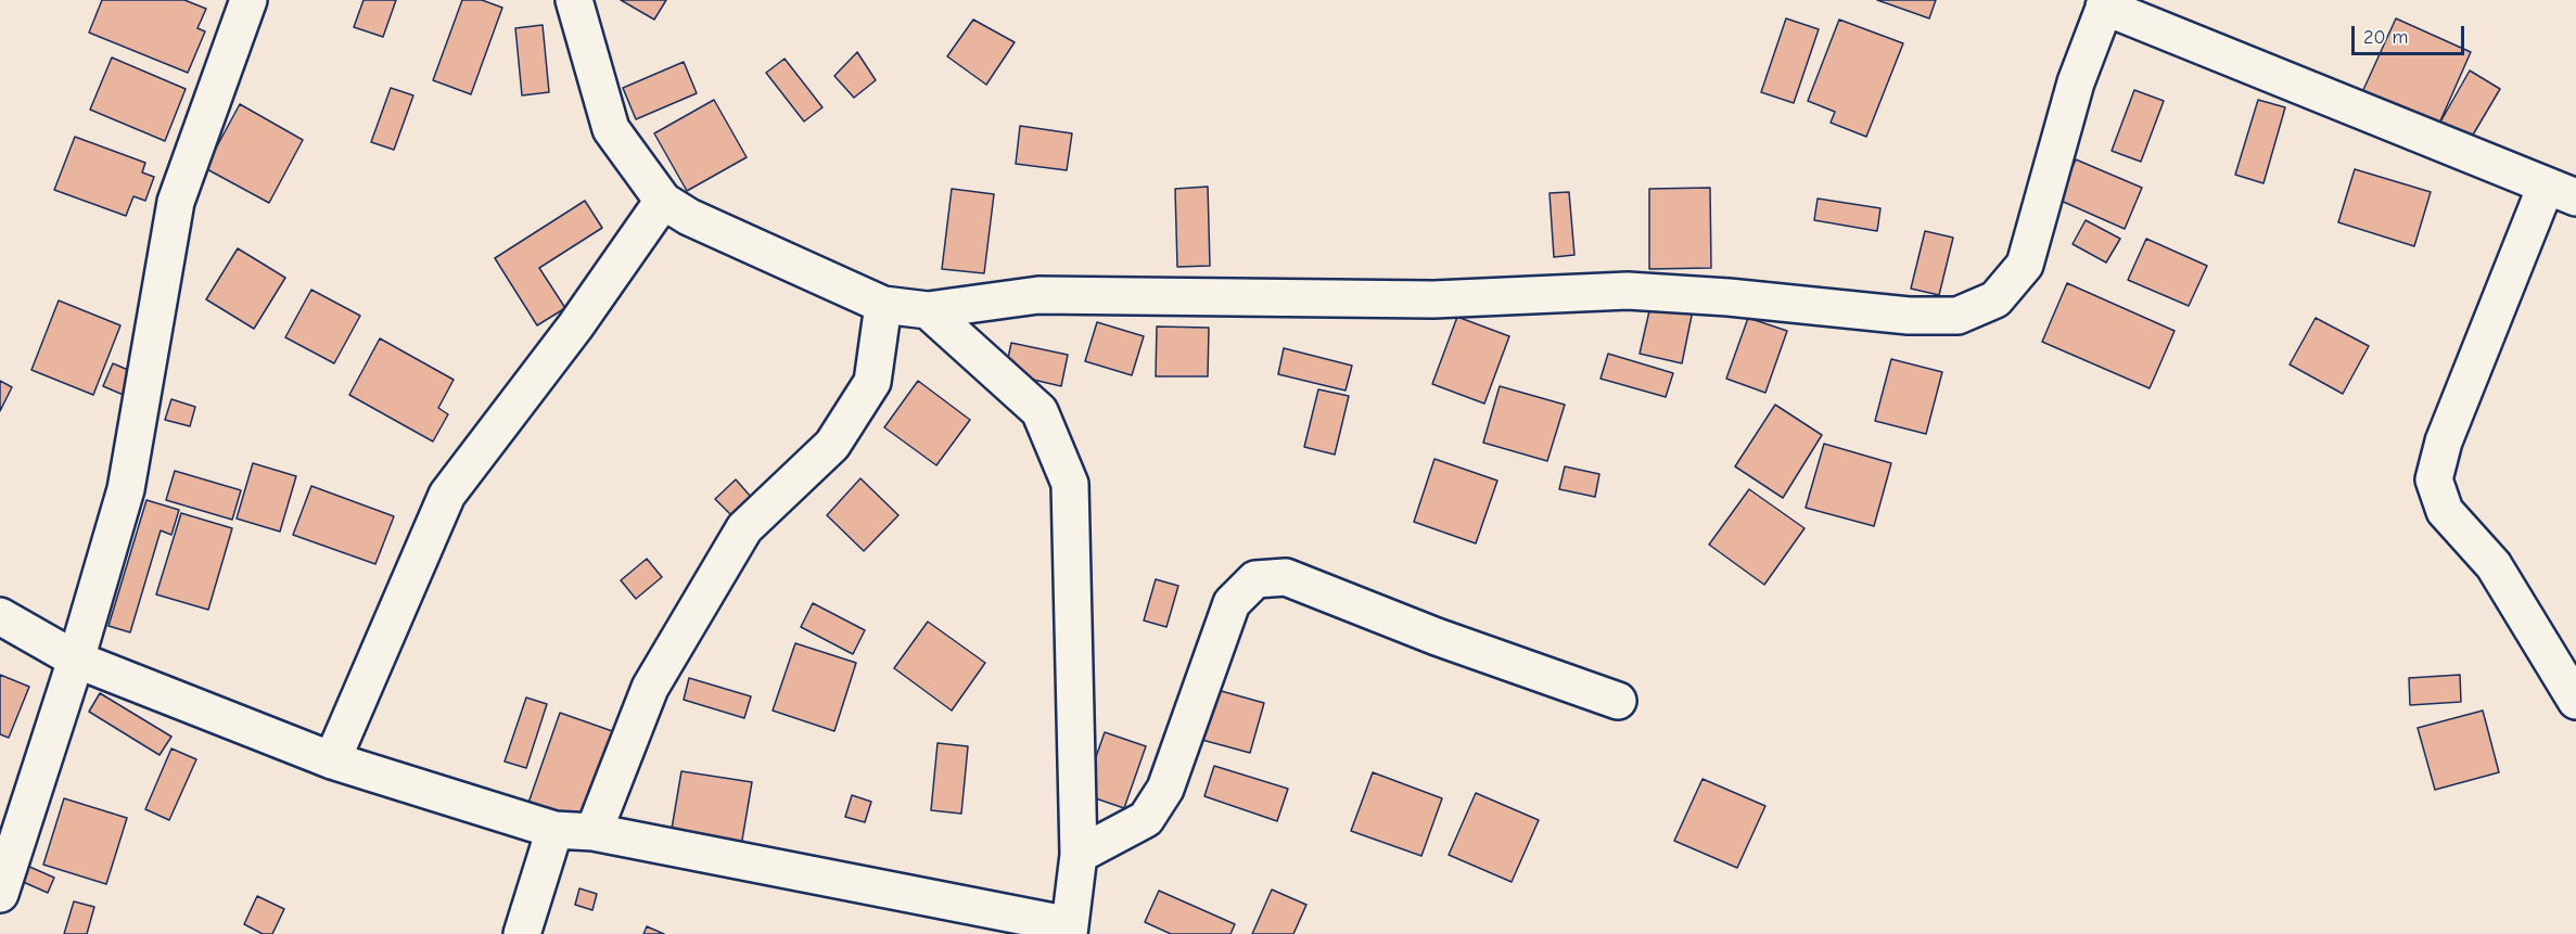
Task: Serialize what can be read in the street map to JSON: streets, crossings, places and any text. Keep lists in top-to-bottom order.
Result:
{
  "scale_bar": "20 m"
}
